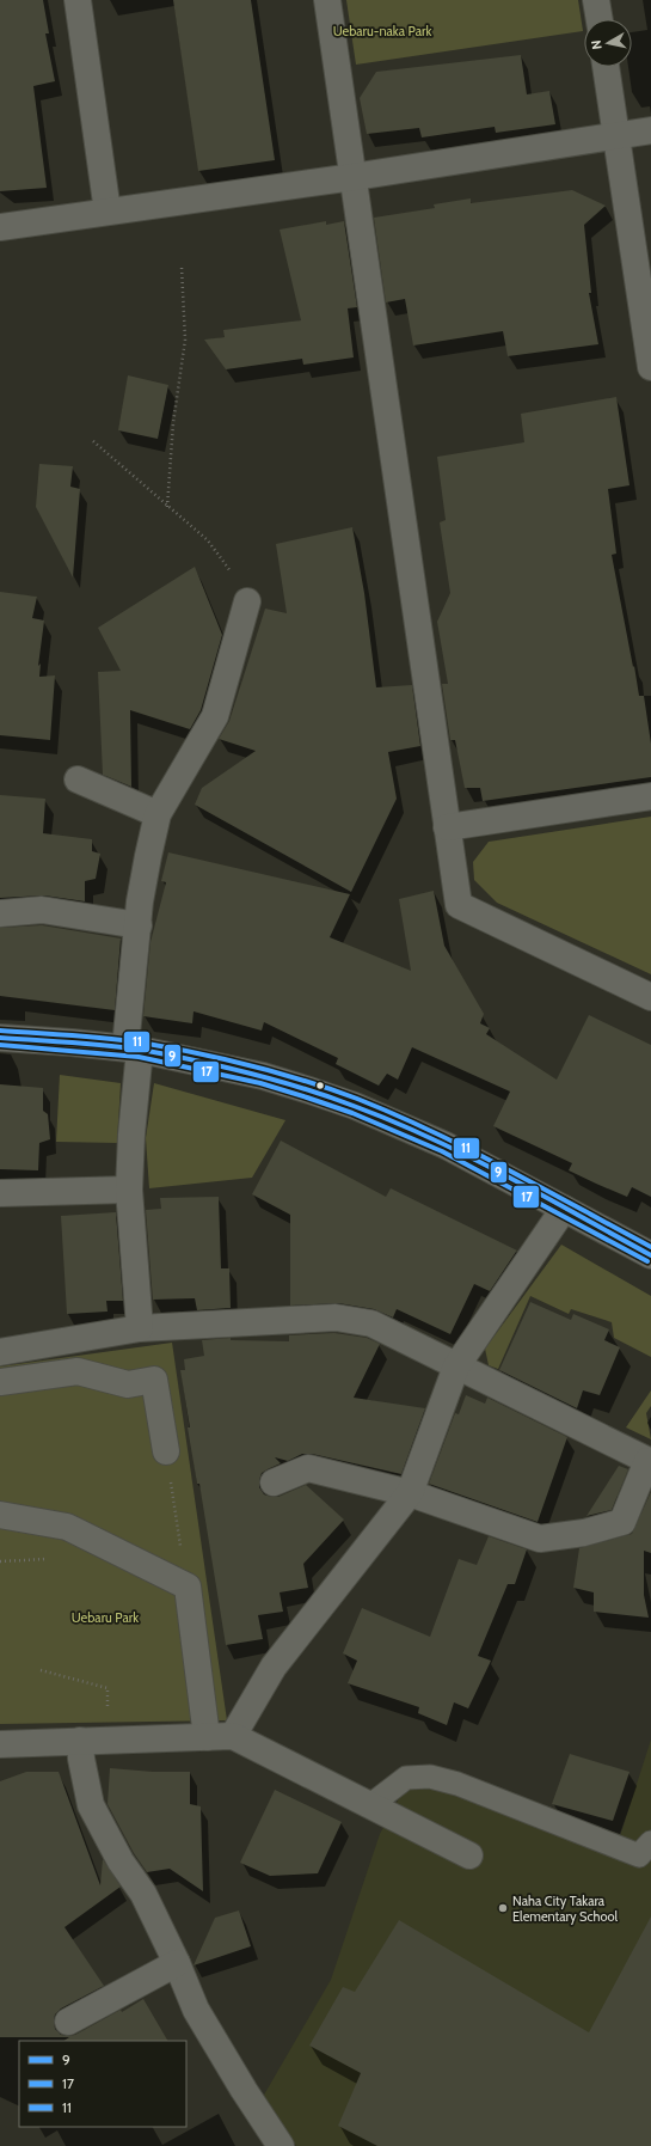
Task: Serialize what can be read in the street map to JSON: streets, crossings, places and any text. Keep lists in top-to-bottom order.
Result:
{
  "parks": ["Uebaru-naka Park", "Uebaru Park"],
  "places": ["Naha City Takara Elementary School"],
  "lines": ["transit line 11", "transit line 9", "transit line 17"],
  "legend": ["9", "17", "11"],
  "north": "left"
}
